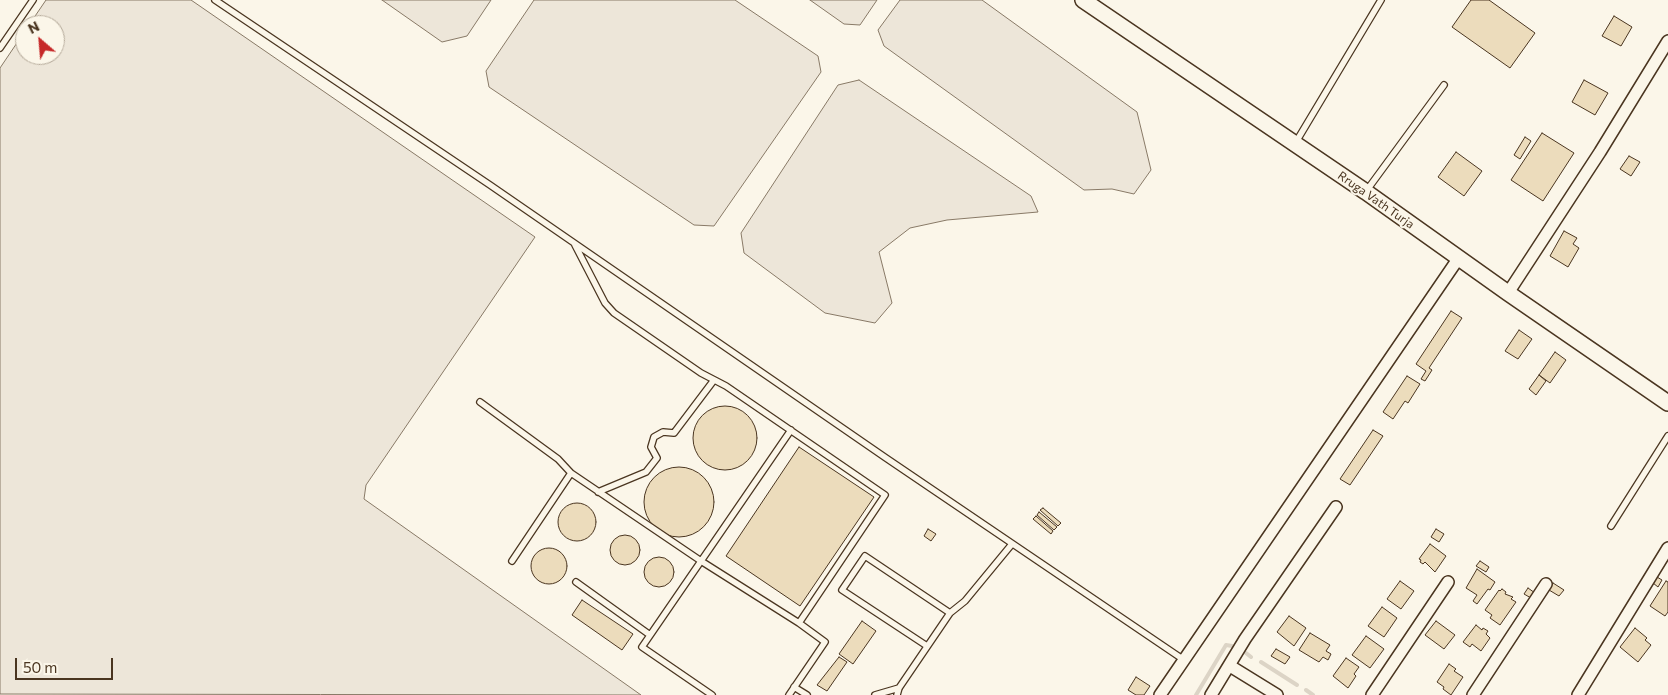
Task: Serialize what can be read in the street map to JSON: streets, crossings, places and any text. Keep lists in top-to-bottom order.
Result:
{
  "streets": {
    "street": ["Rruga Vath Turja"]
  },
  "scale_bar": "50 m",
  "north": "top left"
}
